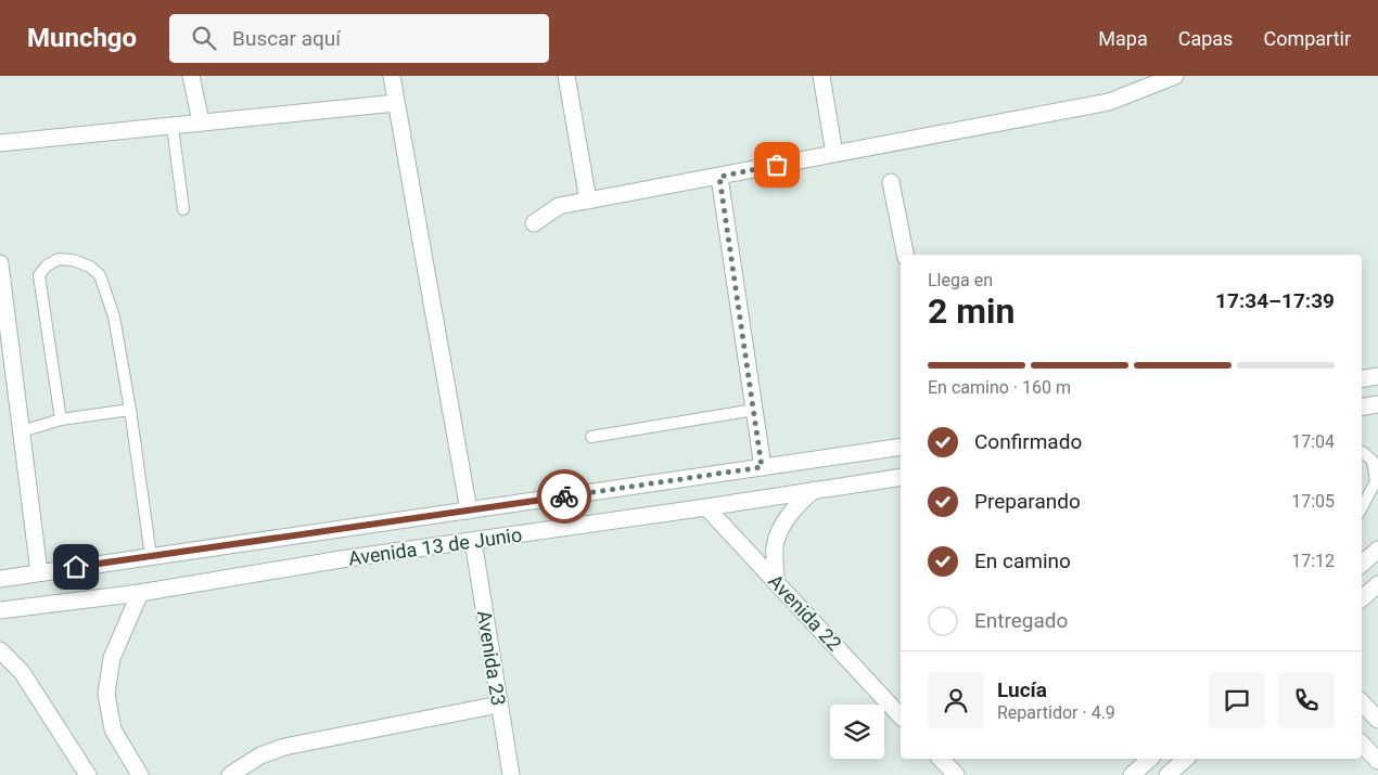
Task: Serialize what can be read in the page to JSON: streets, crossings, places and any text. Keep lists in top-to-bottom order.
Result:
{
  "streets": {
    "street": ["Avenida 13 de Junio", "Avenida 22", "Avenida 23"]
  },
  "crossings": [
    ["Avenida 13 de Junio", "Avenida 22"],
    ["Avenida 13 de Junio", "Avenida 23"]
  ],
  "page": {
    "header": "Munchgo",
    "search": "Buscar aquí",
    "nav": ["Mapa", "Capas", "Compartir"],
    "heading": ["2 min", "Llega en", "17:34–17:39"],
    "panel": ["Lucía", "Repartidor · 4.9"],
    "bar": "En camino · 160 m",
    "list": [
      ["Confirmado", "17:04"],
      ["Preparando", "17:05"],
      ["En camino", "17:12"],
      "Entregado"
    ]
  }
}
